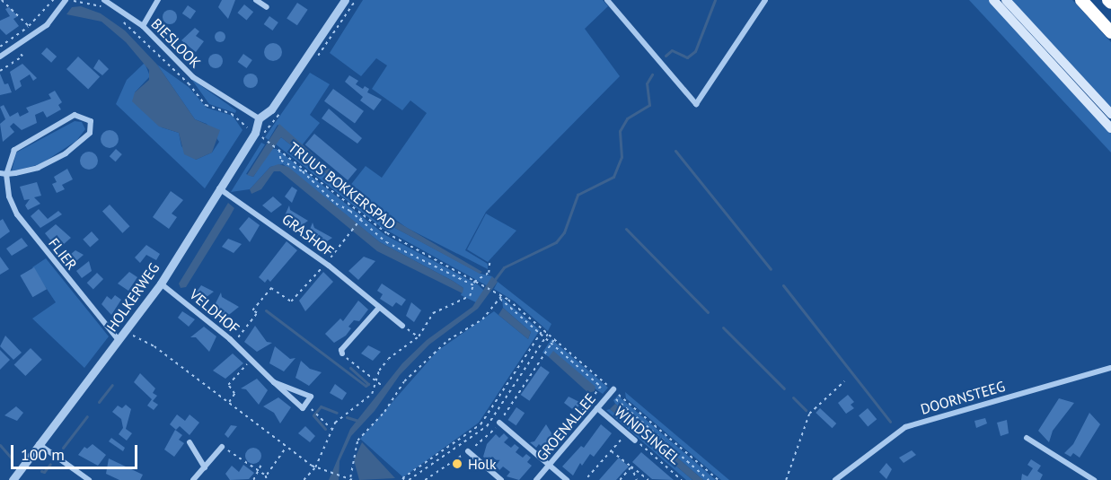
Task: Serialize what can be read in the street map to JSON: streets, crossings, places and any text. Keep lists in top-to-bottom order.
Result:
{
  "streets": {
    "street": [
      "BIESLOOK",
      "GRASHOF",
      "FLIER",
      "HOLKERWEG",
      "VELDHOF",
      "DOORNSTEEG",
      "GROENALLEE",
      "WINDSINGEL"
    ],
    "path": ["TRUUS BOKKERSPAD"]
  },
  "crossings": [
    ["BIESLOOK", "HOLKERWEG"],
    ["GRASHOF", "HOLKERWEG"],
    ["FLIER", "HOLKERWEG"],
    ["HOLKERWEG", "VELDHOF"],
    ["GROENALLEE", "WINDSINGEL"]
  ],
  "places": ["Holk"],
  "scale_bar": "100 m"
}
